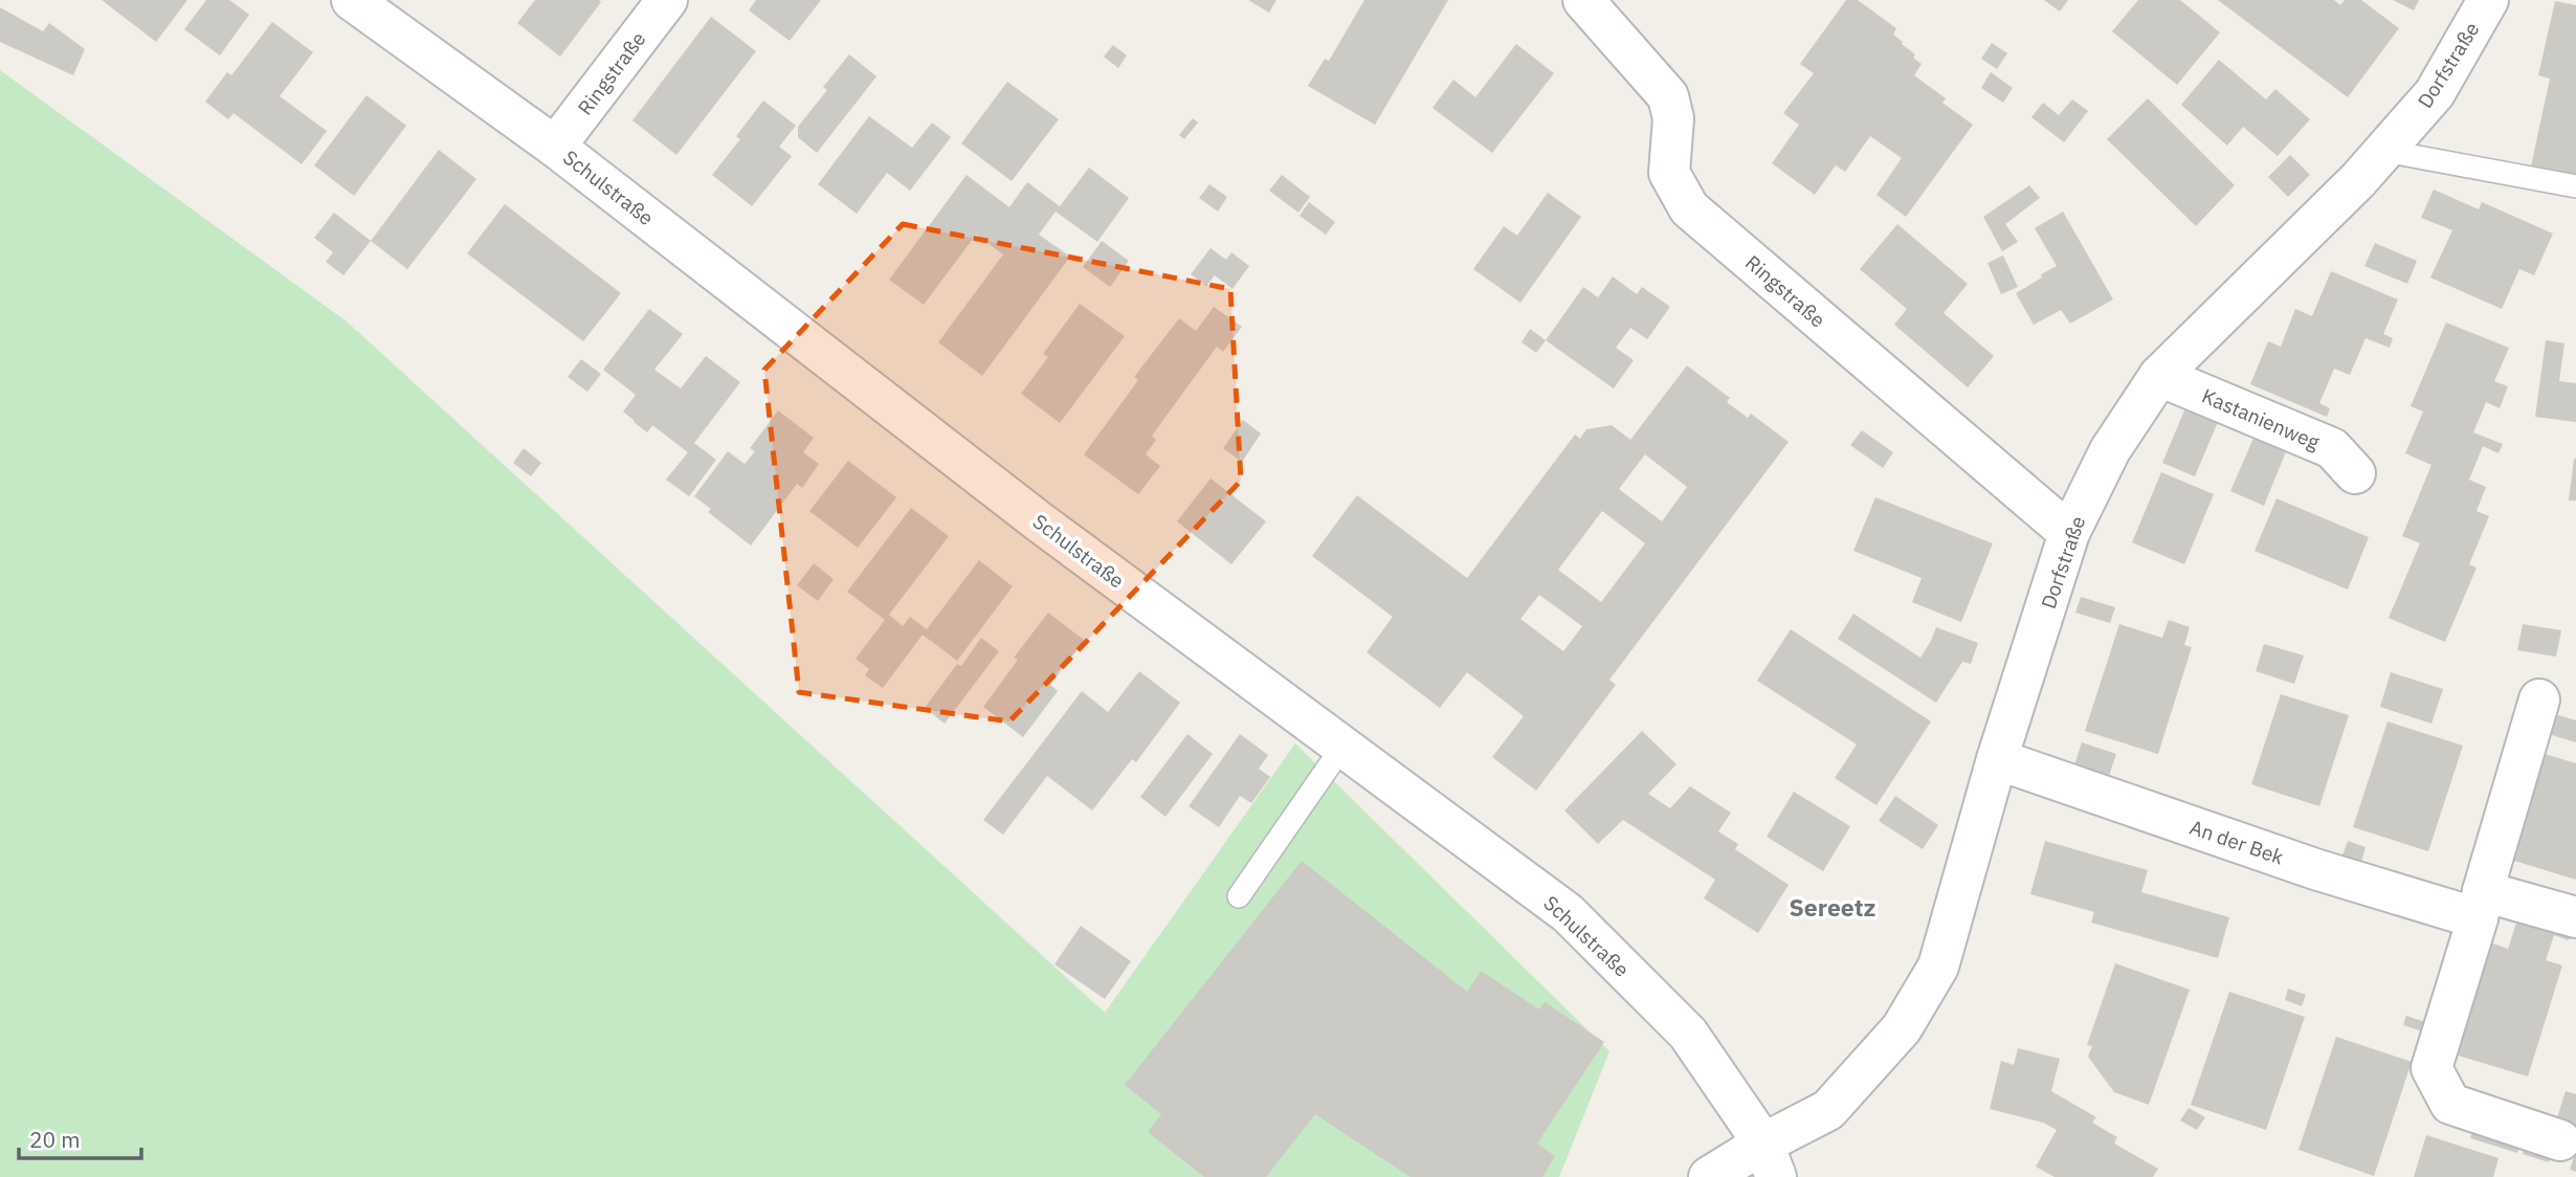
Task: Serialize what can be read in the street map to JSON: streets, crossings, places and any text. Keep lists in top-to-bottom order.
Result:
{
  "streets": {
    "street": [
      "Dorfstraße",
      "Ringstraße",
      "Schulstraße",
      "Kastanienweg",
      "An der Bek"
    ]
  },
  "crossings": [
    ["Dorfstraße", "Ringstraße"],
    ["Dorfstraße", "Schulstraße"],
    ["Dorfstraße", "Kastanienweg"],
    ["Dorfstraße", "An der Bek"],
    ["Ringstraße", "Schulstraße"]
  ],
  "districts": ["Sereetz"],
  "scale_bar": "20 m"
}
